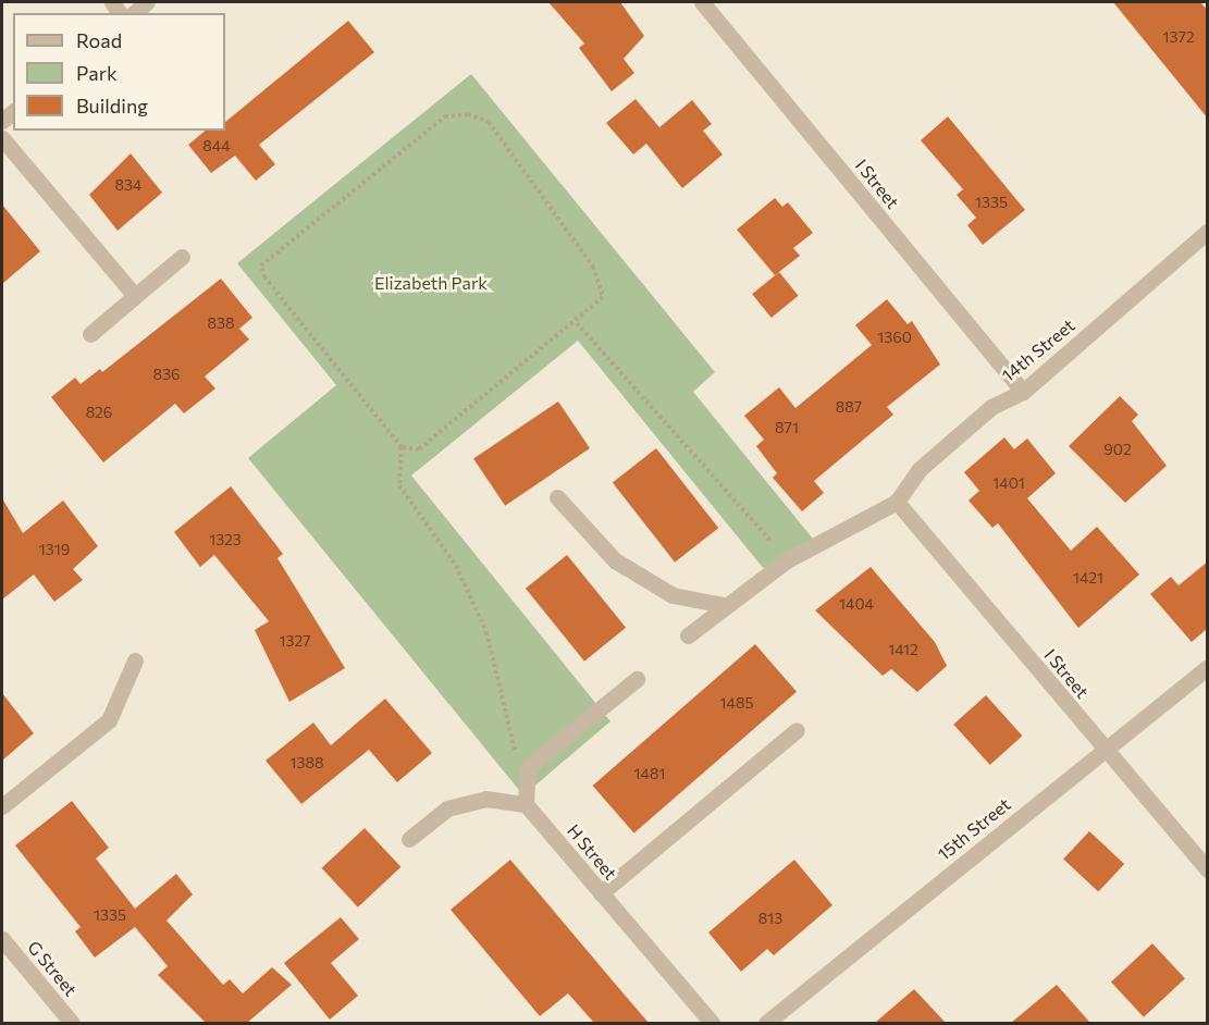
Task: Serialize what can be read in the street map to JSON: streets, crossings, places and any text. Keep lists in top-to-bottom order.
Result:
{
  "streets": {
    "street": [
      "I Street",
      "14th Street",
      "15th Street",
      "H Street",
      "G Street"
    ]
  },
  "crossings": [
    ["I Street", "14th Street"],
    ["I Street", "15th Street"]
  ],
  "parks": ["Elizabeth Park"],
  "house_numbers": [
    "1372",
    "844",
    "834",
    "1335",
    "838",
    "1360",
    "836",
    "887",
    "826",
    "871",
    "902",
    "1401",
    "1323",
    "1319",
    "1421",
    "1404",
    "1327",
    "1412",
    "1485",
    "1388",
    "1481",
    "1335",
    "813"
  ],
  "legend": ["Road", "Park", "Building"]
}
